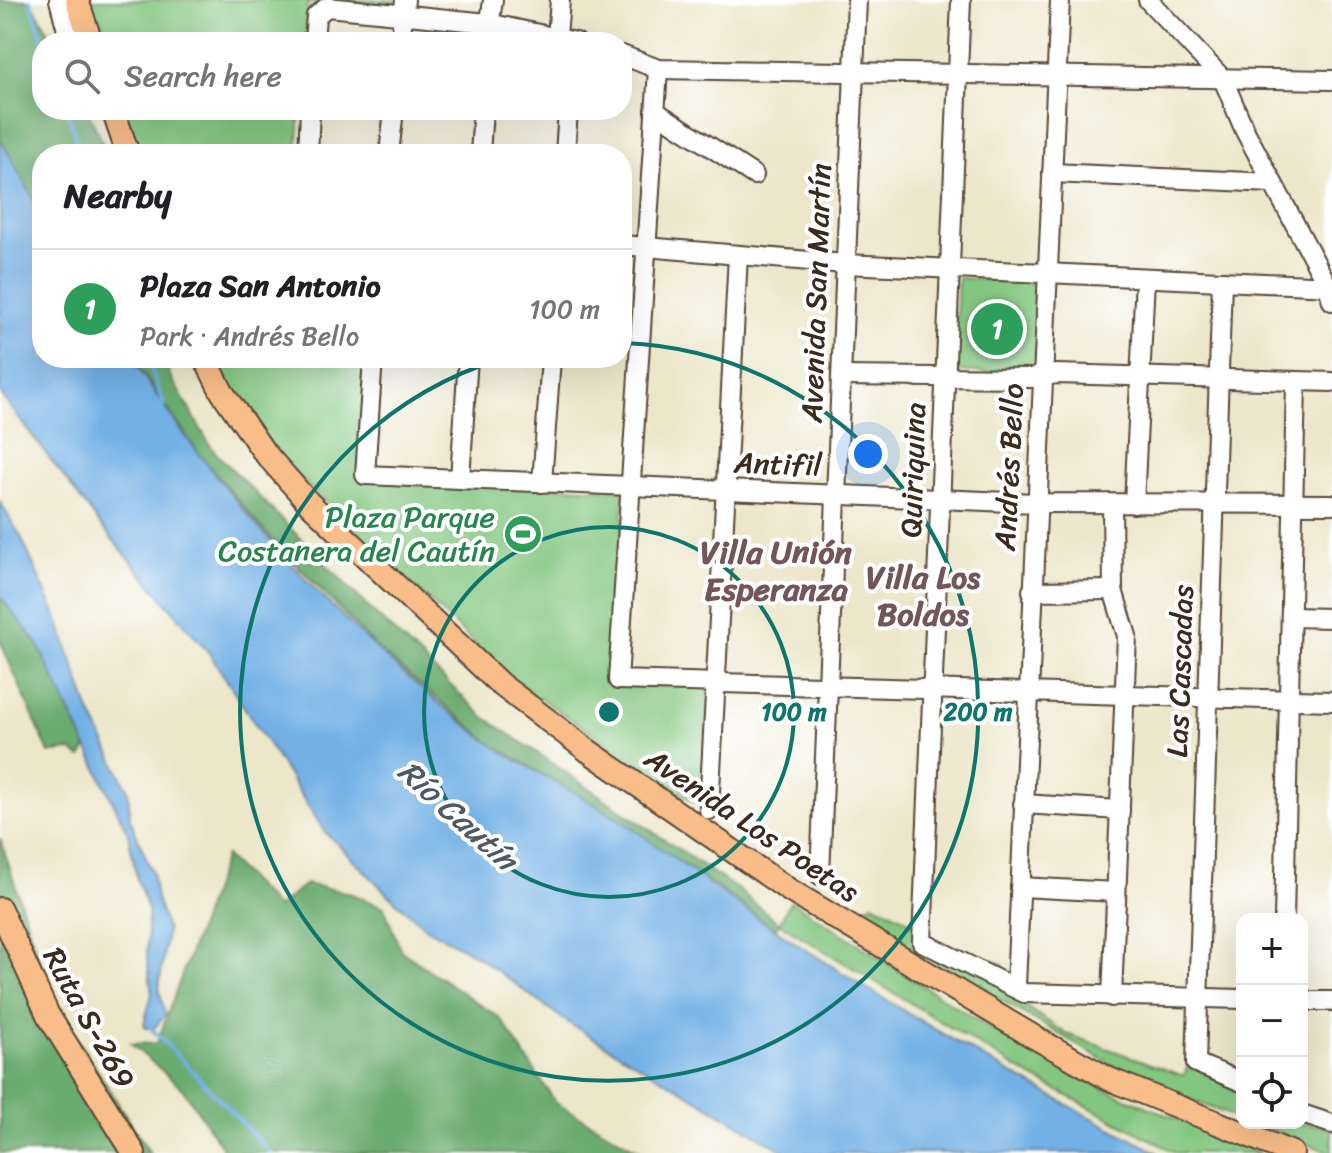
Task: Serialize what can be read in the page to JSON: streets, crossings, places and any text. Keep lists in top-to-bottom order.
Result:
{
  "streets": {
    "main road": ["Avenida Los Poetas", "Ruta S-269"],
    "street": [
      "Avenida San Martín",
      "Antifil",
      "Andrés Bello",
      "Quiriquina",
      "Las Cascadas"
    ]
  },
  "crossings": [
    ["Avenida San Martín", "Antifil"],
    ["Antifil", "Andrés Bello"],
    ["Antifil", "Quiriquina"],
    ["Antifil", "Las Cascadas"],
    ["Andrés Bello", "Quiriquina"]
  ],
  "districts": ["Villa Unión Esperanza", "Villa Los Boldos"],
  "water": ["Río Cautín"],
  "places": {
    "sports": ["Plaza Parque Costanera del Cautín"]
  },
  "page": {
    "search": "Search here",
    "heading": "Nearby",
    "list": [
      {
        "mark": "1",
        "name": "Plaza San Antonio",
        "note": "Park · Andrés Bello",
        "value": "100 m"
      }
    ],
    "pins": "1",
    "map_buttons": ["+", "−"]
  },
  "rings": ["100 m", "200 m"]
}
